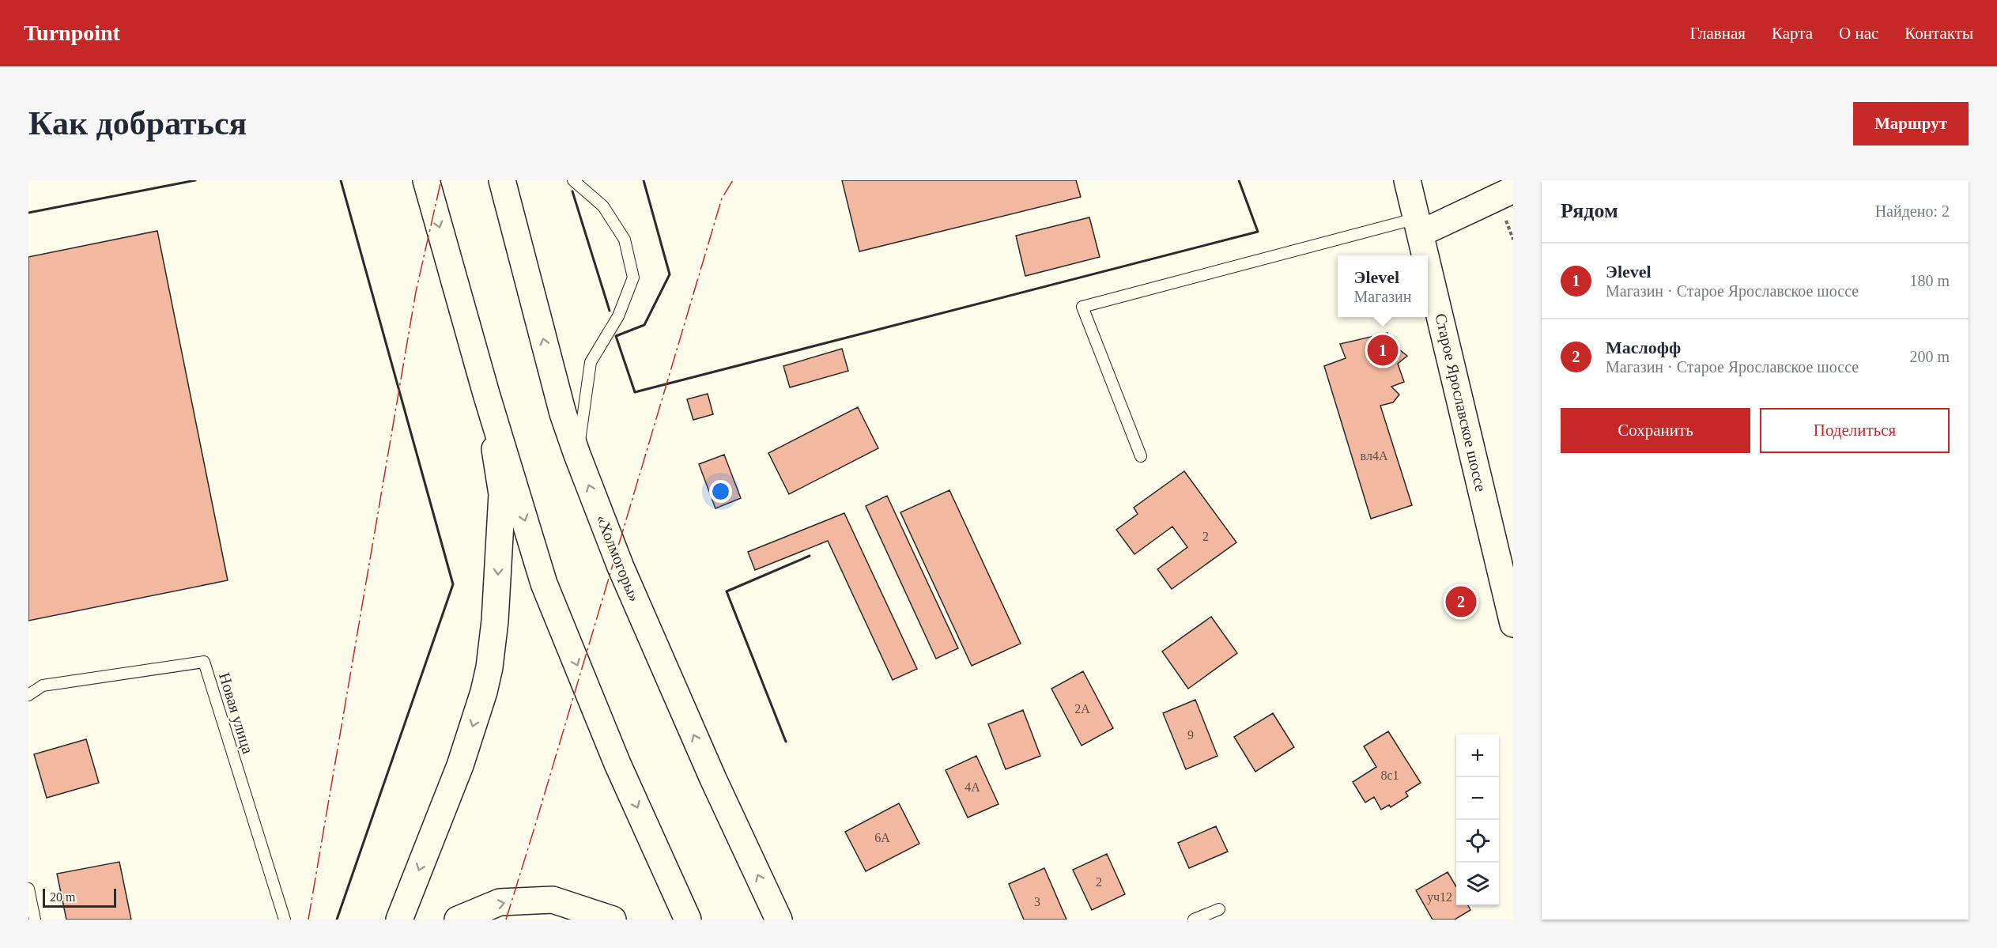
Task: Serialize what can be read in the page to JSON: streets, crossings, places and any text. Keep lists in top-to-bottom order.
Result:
{
  "streets": {
    "main road": ["Старое Ярославское шоссе", "«Холмогоры»"],
    "lane": ["Новая улица"]
  },
  "house_numbers": [
    "вл4А",
    "2",
    "2А",
    "9",
    "8с1",
    "4А",
    "6А",
    "2",
    "уч12",
    "3"
  ],
  "scale_bar": "20 m",
  "page": {
    "header": "Turnpoint",
    "nav": [
      "Главная",
      "Карта",
      "О нас",
      "Контакты"
    ],
    "buttons": [
      "Маршрут",
      ["Сохранить", "Поделиться"]
    ],
    "title": "Как добраться",
    "heading": ["Рядом", "Найдено: 2"],
    "list": [
      {
        "mark": "1",
        "name": "Эlevel",
        "note": "Магазин · Старое Ярославское шоссе",
        "value": "180 m"
      },
      {
        "mark": "2",
        "name": "Маслофф",
        "note": "Магазин · Старое Ярославское шоссе",
        "value": "200 m"
      }
    ],
    "popup": ["Эlevel", "Магазин"],
    "pins": ["1", "2"],
    "map_buttons": ["+", "−"],
    "scale": "20 m"
  }
}
